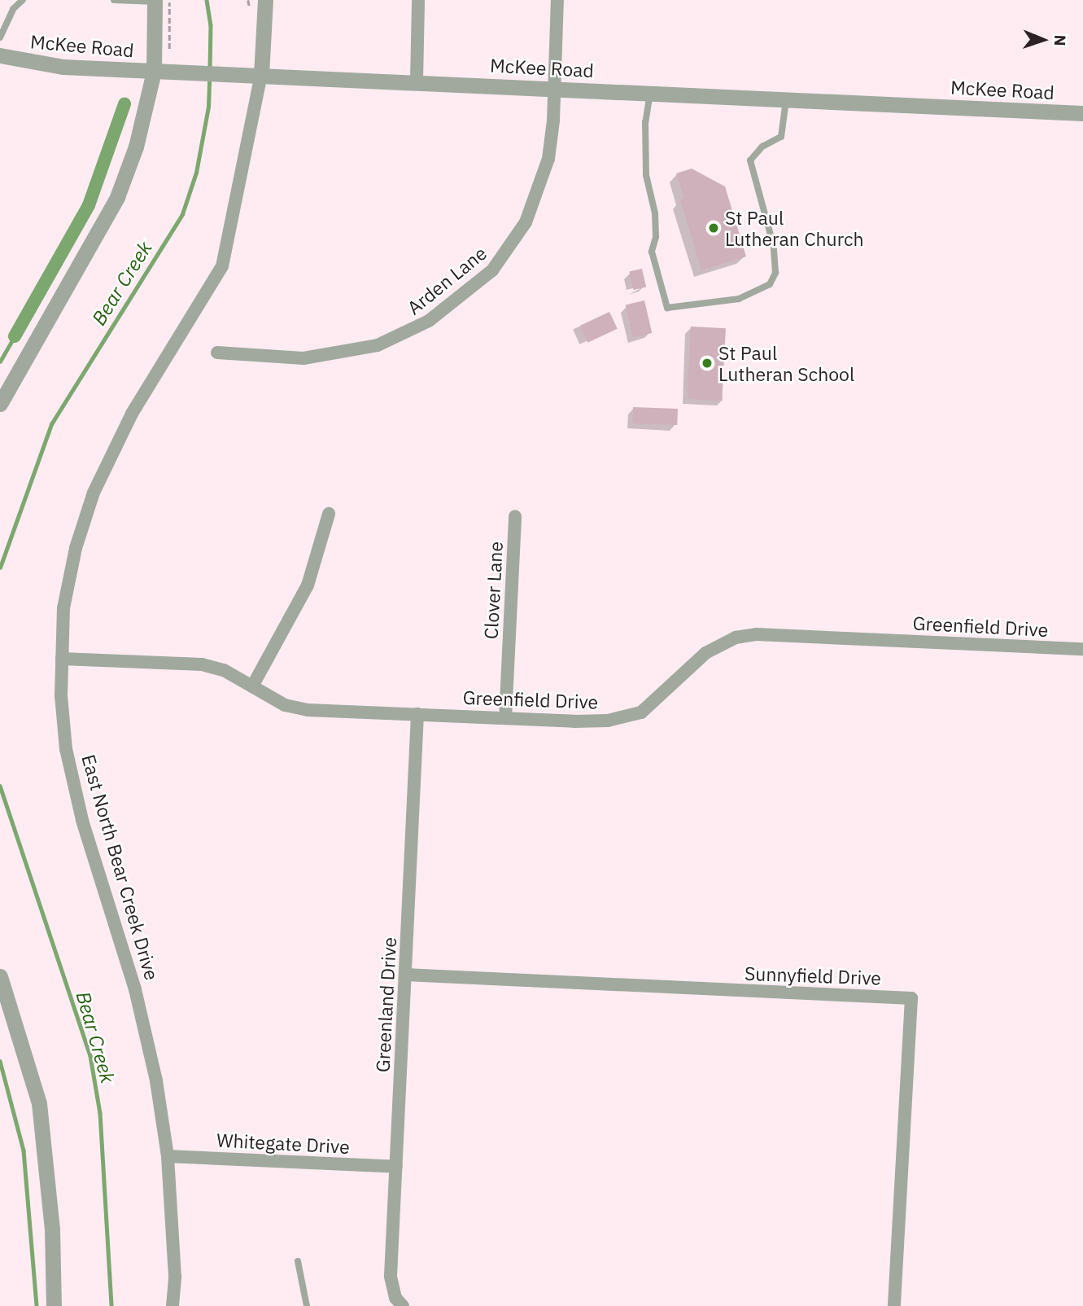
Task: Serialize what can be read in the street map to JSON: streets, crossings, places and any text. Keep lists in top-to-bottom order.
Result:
{
  "streets": {
    "street": [
      "McKee Road",
      "Arden Lane",
      "Clover Lane",
      "Greenfield Drive",
      "East North Bear Creek Drive",
      "Sunnyfield Drive",
      "Greenland Drive",
      "Whitegate Drive"
    ]
  },
  "crossings": [
    ["McKee Road", "Arden Lane"],
    ["McKee Road", "East North Bear Creek Drive"],
    ["Clover Lane", "Greenfield Drive"],
    ["Greenfield Drive", "East North Bear Creek Drive"],
    ["Greenfield Drive", "Greenland Drive"],
    ["East North Bear Creek Drive", "Whitegate Drive"],
    ["Sunnyfield Drive", "Greenland Drive"],
    ["Greenland Drive", "Whitegate Drive"]
  ],
  "water": ["Bear Creek"],
  "places": ["St Paul Lutheran Church", "St Paul Lutheran School"],
  "north": "right"
}
